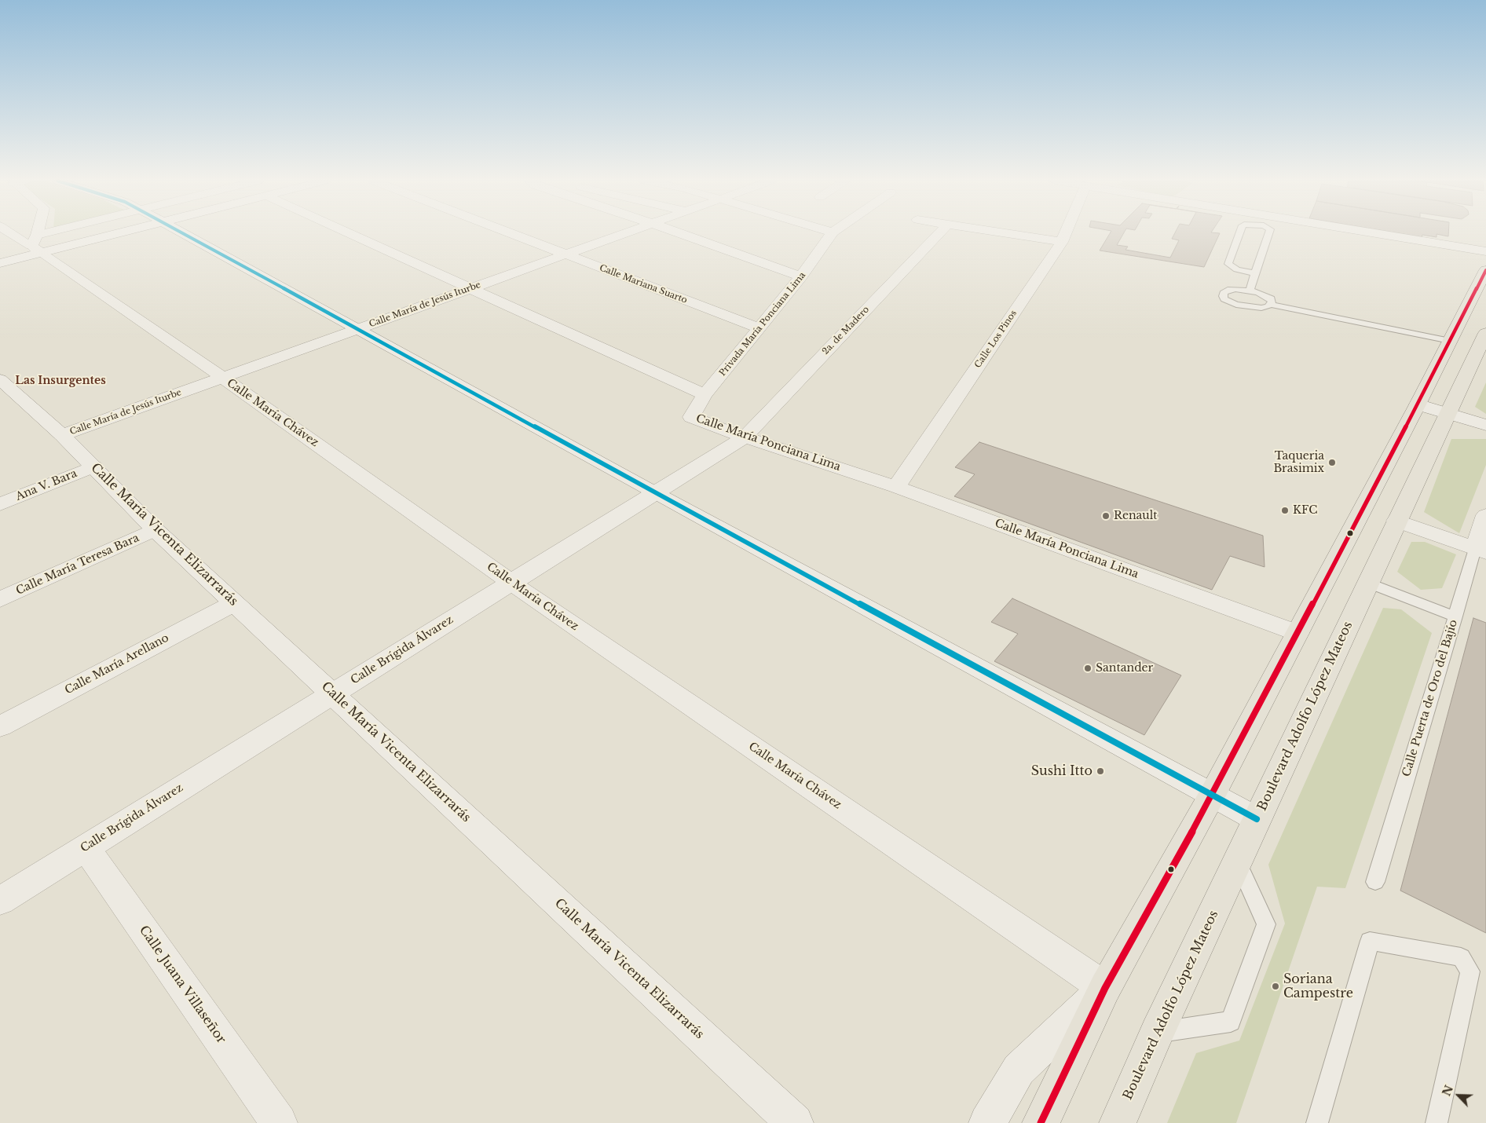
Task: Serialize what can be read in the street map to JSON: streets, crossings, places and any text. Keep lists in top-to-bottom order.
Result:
{
  "streets": {
    "main road": ["Boulevard Adolfo López Mateos"],
    "street": [
      "Calle Mariana Suarto",
      "Calle María de Jesús Iturbe",
      "Privada María Ponciana Lima",
      "2a. de Madero",
      "Calle Los Pinos",
      "Calle María Chávez",
      "Calle María Ponciana Lima",
      "Ana V. Bara",
      "Calle María Vicenta Elizarrarás",
      "Calle María Teresa Bara",
      "Calle Brígida Álvarez",
      "Calle María Arellano",
      "Calle Puerta de Oro del Bajío",
      "Calle Juana Villaseñor"
    ]
  },
  "crossings": [
    ["Calle Mariana Suarto", "Calle María de Jesús Iturbe"],
    ["Calle Mariana Suarto", "Privada María Ponciana Lima"],
    ["Calle María de Jesús Iturbe", "Calle María Chávez"],
    ["Calle María de Jesús Iturbe", "Calle María Vicenta Elizarrarás"],
    ["Privada María Ponciana Lima", "Calle María Ponciana Lima"],
    ["2a. de Madero", "Calle María Ponciana Lima"],
    ["2a. de Madero", "Calle Brígida Álvarez"],
    ["Calle Los Pinos", "Calle María Ponciana Lima"],
    ["Calle María Chávez", "Calle Brígida Álvarez"],
    ["Calle María Ponciana Lima", "Calle Brígida Álvarez"],
    ["Ana V. Bara", "Calle María Vicenta Elizarrarás"],
    ["Calle María Vicenta Elizarrarás", "Calle María Teresa Bara"],
    ["Calle María Vicenta Elizarrarás", "Calle Brígida Álvarez"],
    ["Calle María Vicenta Elizarrarás", "Calle María Arellano"],
    ["Calle Brígida Álvarez", "Calle Juana Villaseñor"]
  ],
  "districts": ["Las Insurgentes"],
  "places": [
    "Taqueria Brasimix",
    "KFC",
    "Renault",
    "Santander",
    "Sushi Itto",
    "Soriana Campestre"
  ],
  "north": "top left"
}
